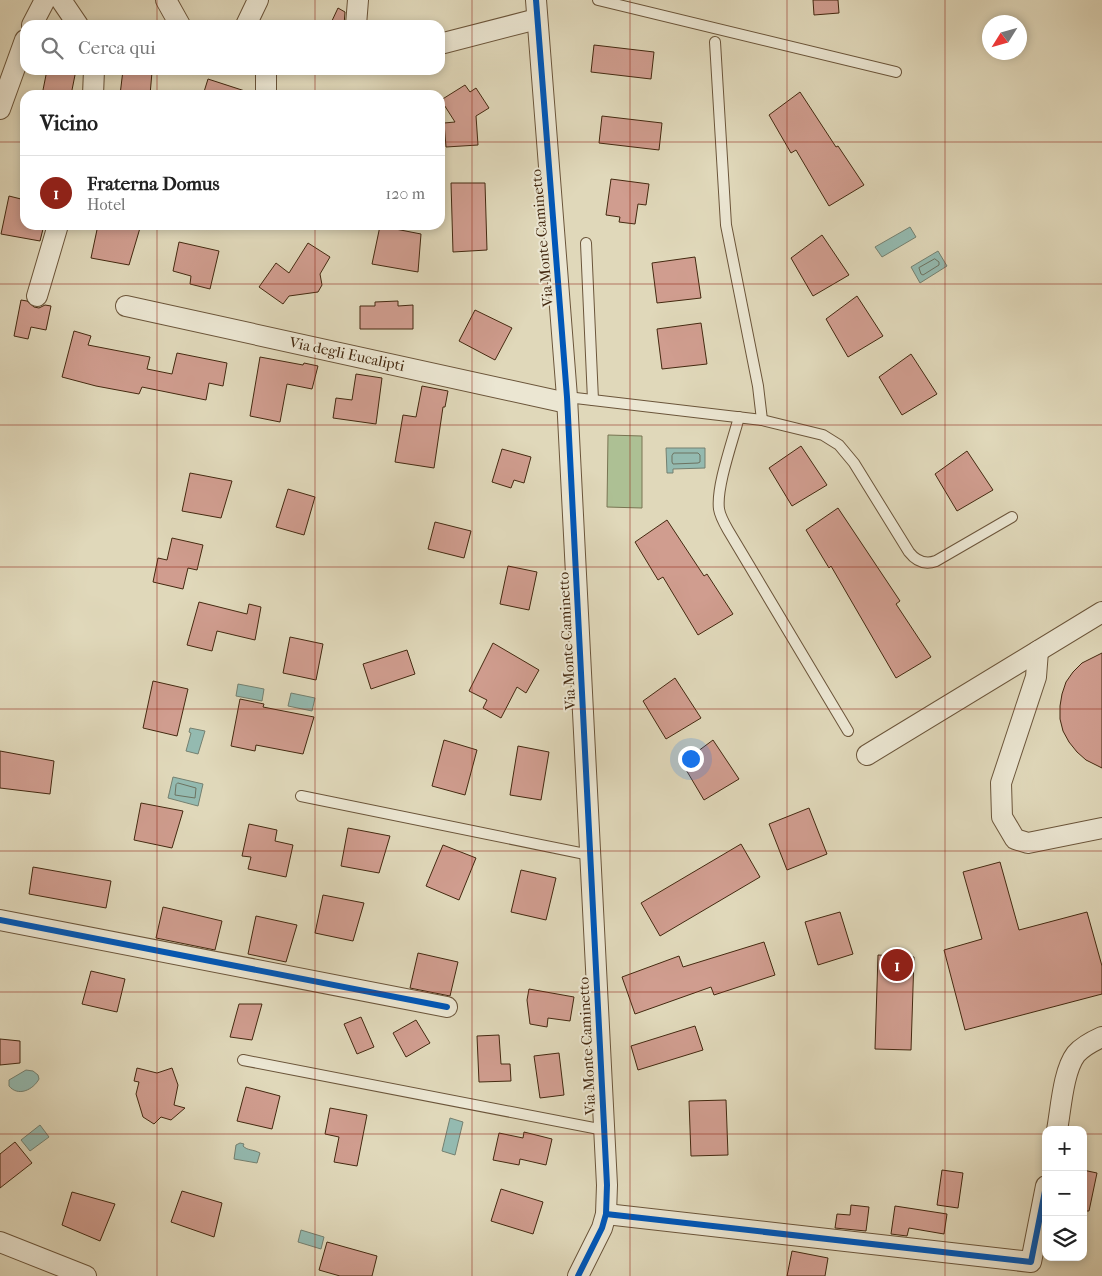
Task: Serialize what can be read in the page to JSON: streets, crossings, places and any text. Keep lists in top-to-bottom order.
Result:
{
  "streets": {
    "street": ["Via Monte Caminetto", "Via degli Eucalipti"]
  },
  "crossings": [
    ["Via Monte Caminetto", "Via degli Eucalipti"]
  ],
  "north": "bottom left",
  "page": {
    "search": "Cerca qui",
    "heading": "Vicino",
    "list": [
      {
        "mark": "1",
        "name": "Fraterna Domus",
        "note": "Hotel",
        "value": "120 m"
      }
    ],
    "pins": "1",
    "map_buttons": ["+", "−"]
  }
}
